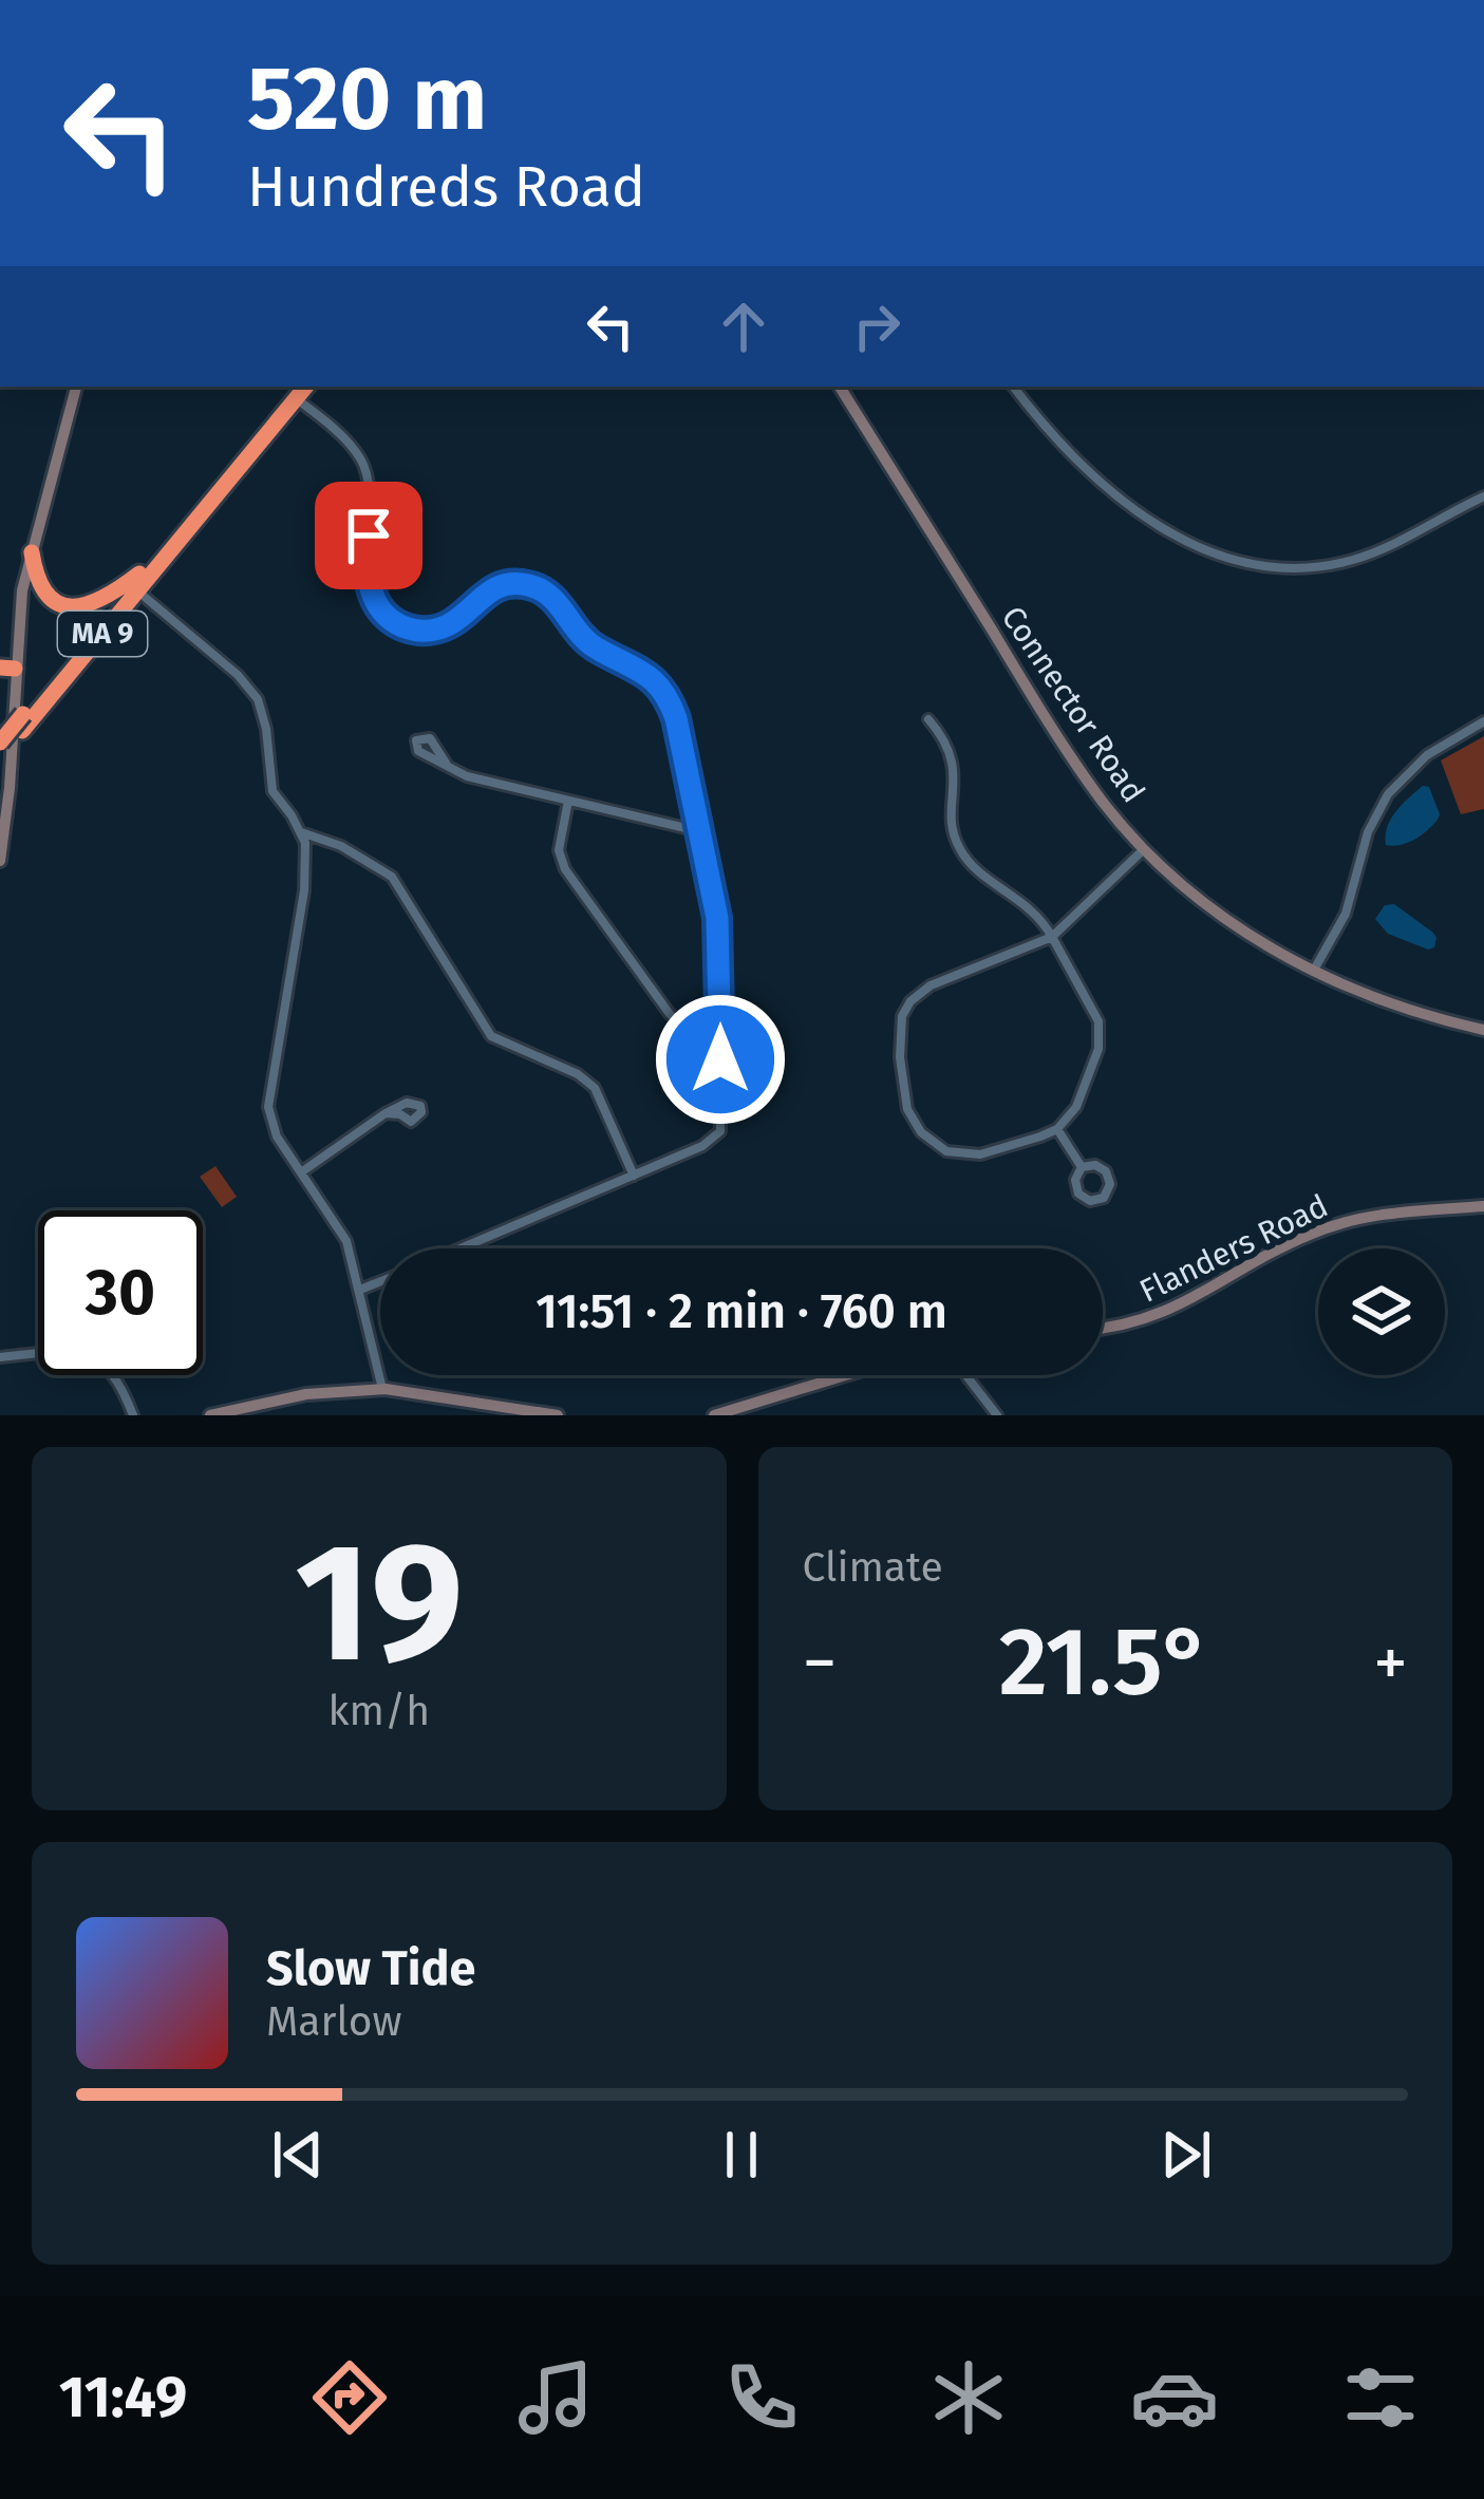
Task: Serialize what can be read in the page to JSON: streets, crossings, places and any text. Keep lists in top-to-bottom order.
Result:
{
  "streets": {
    "highway": ["MA 9"],
    "main road": ["Connector Road", "Flanders Road"]
  },
  "page": {
    "turn": ["520 m", "Hundreds Road"],
    "limit": "30",
    "trip": "11:51 · 2 min · 760 m",
    "tile": [
      ["19", "km/h"],
      "Climate"
    ],
    "heat": ["−", "21.5°", "+"],
    "song": ["Slow Tide", "Marlow"],
    "tabs": "11:49"
  }
}
